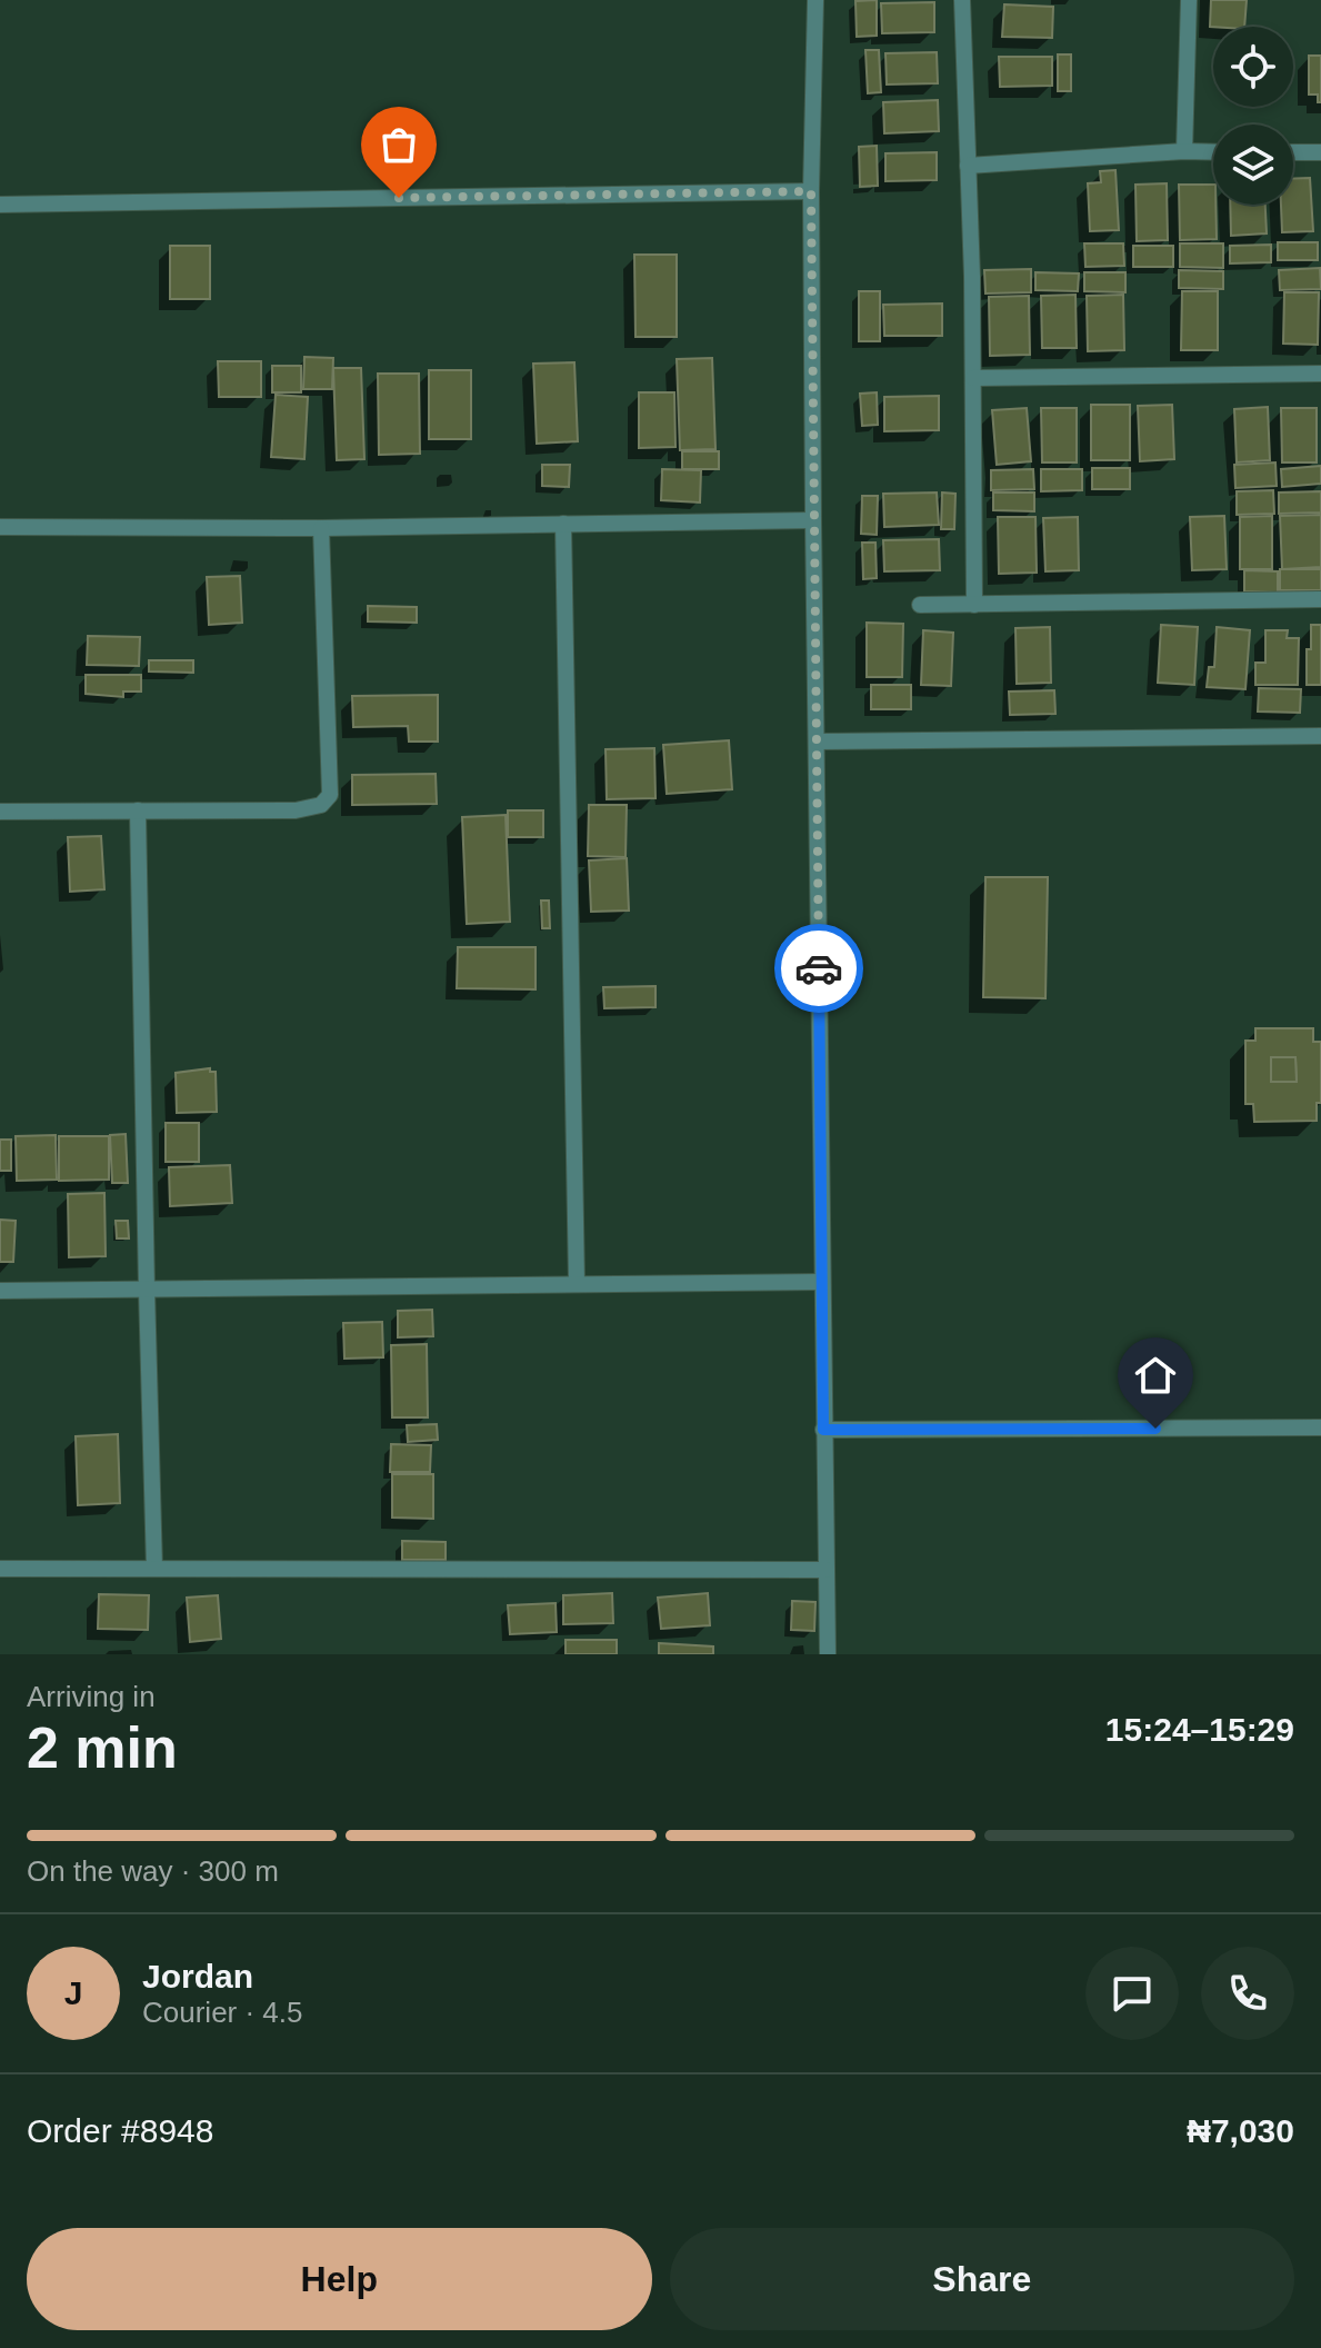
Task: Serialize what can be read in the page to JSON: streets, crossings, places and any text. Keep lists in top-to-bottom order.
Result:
{
  "page": {
    "heading": ["2 min", "Arriving in", "15:24–15:29"],
    "panel": [
      "Jordan",
      "Courier · 4.5",
      "Order #8948",
      "₦7,030"
    ],
    "bar": "On the way · 300 m",
    "round": "J",
    "buttons": ["Help", "Share"]
  }
}
